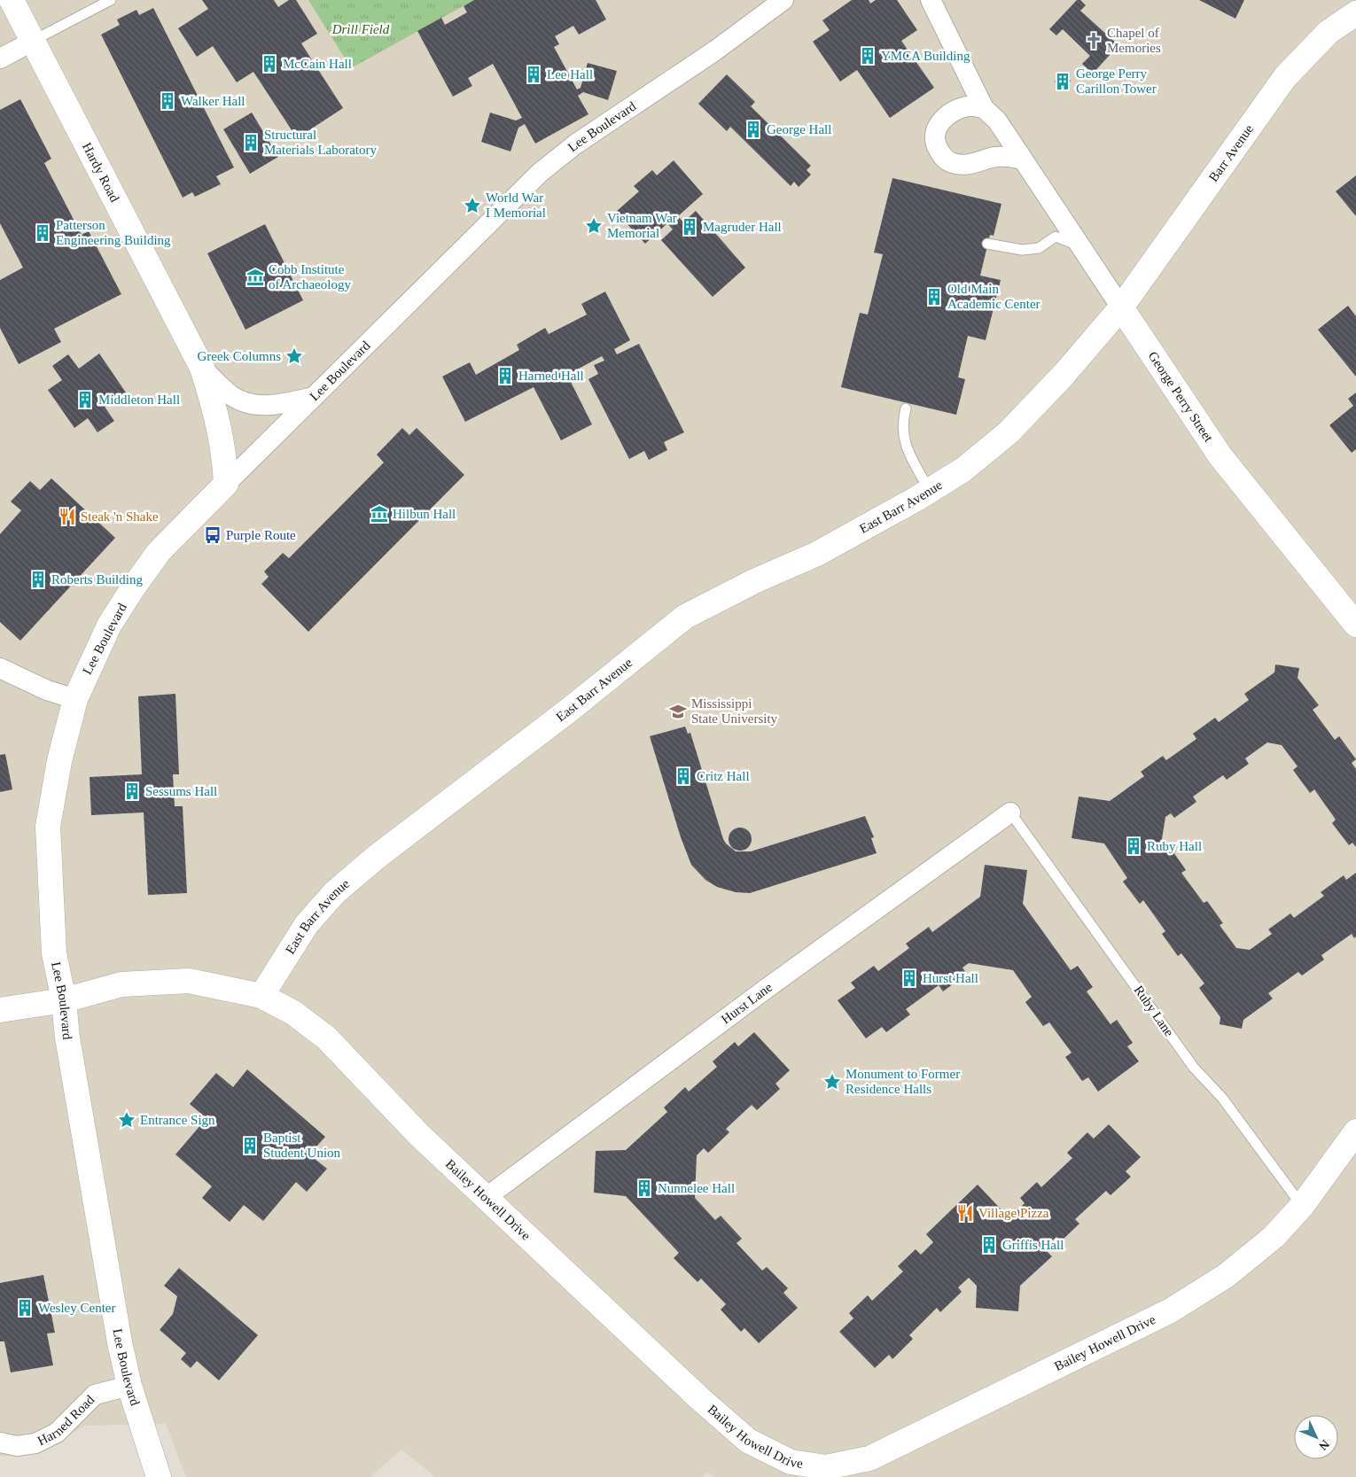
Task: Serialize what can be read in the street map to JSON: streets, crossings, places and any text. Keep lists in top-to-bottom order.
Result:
{
  "streets": {
    "street": [
      "Lee Boulevard",
      "Barr Avenue",
      "Hardy Road",
      "George Perry Street",
      "East Barr Avenue",
      "Hurst Lane",
      "Bailey Howell Drive",
      "Harned Road"
    ],
    "lane": ["Ruby Lane"]
  },
  "crossings": [
    ["Lee Boulevard", "Hardy Road"],
    ["Lee Boulevard", "Harned Road"],
    ["Barr Avenue", "George Perry Street"],
    ["Barr Avenue", "East Barr Avenue"],
    ["George Perry Street", "East Barr Avenue"],
    ["East Barr Avenue", "Bailey Howell Drive"],
    ["Hurst Lane", "Ruby Lane"],
    ["Hurst Lane", "Bailey Howell Drive"],
    ["Ruby Lane", "Bailey Howell Drive"]
  ],
  "parks": ["Drill Field"],
  "places": {
    "church": ["Chapel of Memories"],
    "building": [
      "YMCA Building",
      "McCain Hall",
      "Lee Hall",
      "George Perry Carillon Tower",
      "Walker Hall",
      "George Hall",
      "Structural Materials Laboratory",
      "Magruder Hall",
      "Patterson Engineering Building",
      "Old Main Academic Center",
      "Harned Hall",
      "Middleton Hall",
      "Roberts Building",
      "Critz Hall",
      "Sessums Hall",
      "Ruby Hall",
      "Hurst Hall",
      "Baptist Student Union",
      "Nunnelee Hall",
      "Griffis Hall",
      "Wesley Center"
    ],
    "place": [
      "World War I Memorial",
      "Vietnam War Memorial",
      "Greek Columns",
      "Monument to Former Residence Halls",
      "Entrance Sign"
    ],
    "museum": ["Cobb Institute of Archaeology", "Hilbun Hall"],
    "restaurant": ["Steak 'n Shake", "Village Pizza"],
    "bus stop": ["Purple Route"],
    "school or university": ["Mississippi State University"]
  },
  "north": "bottom right"
}
